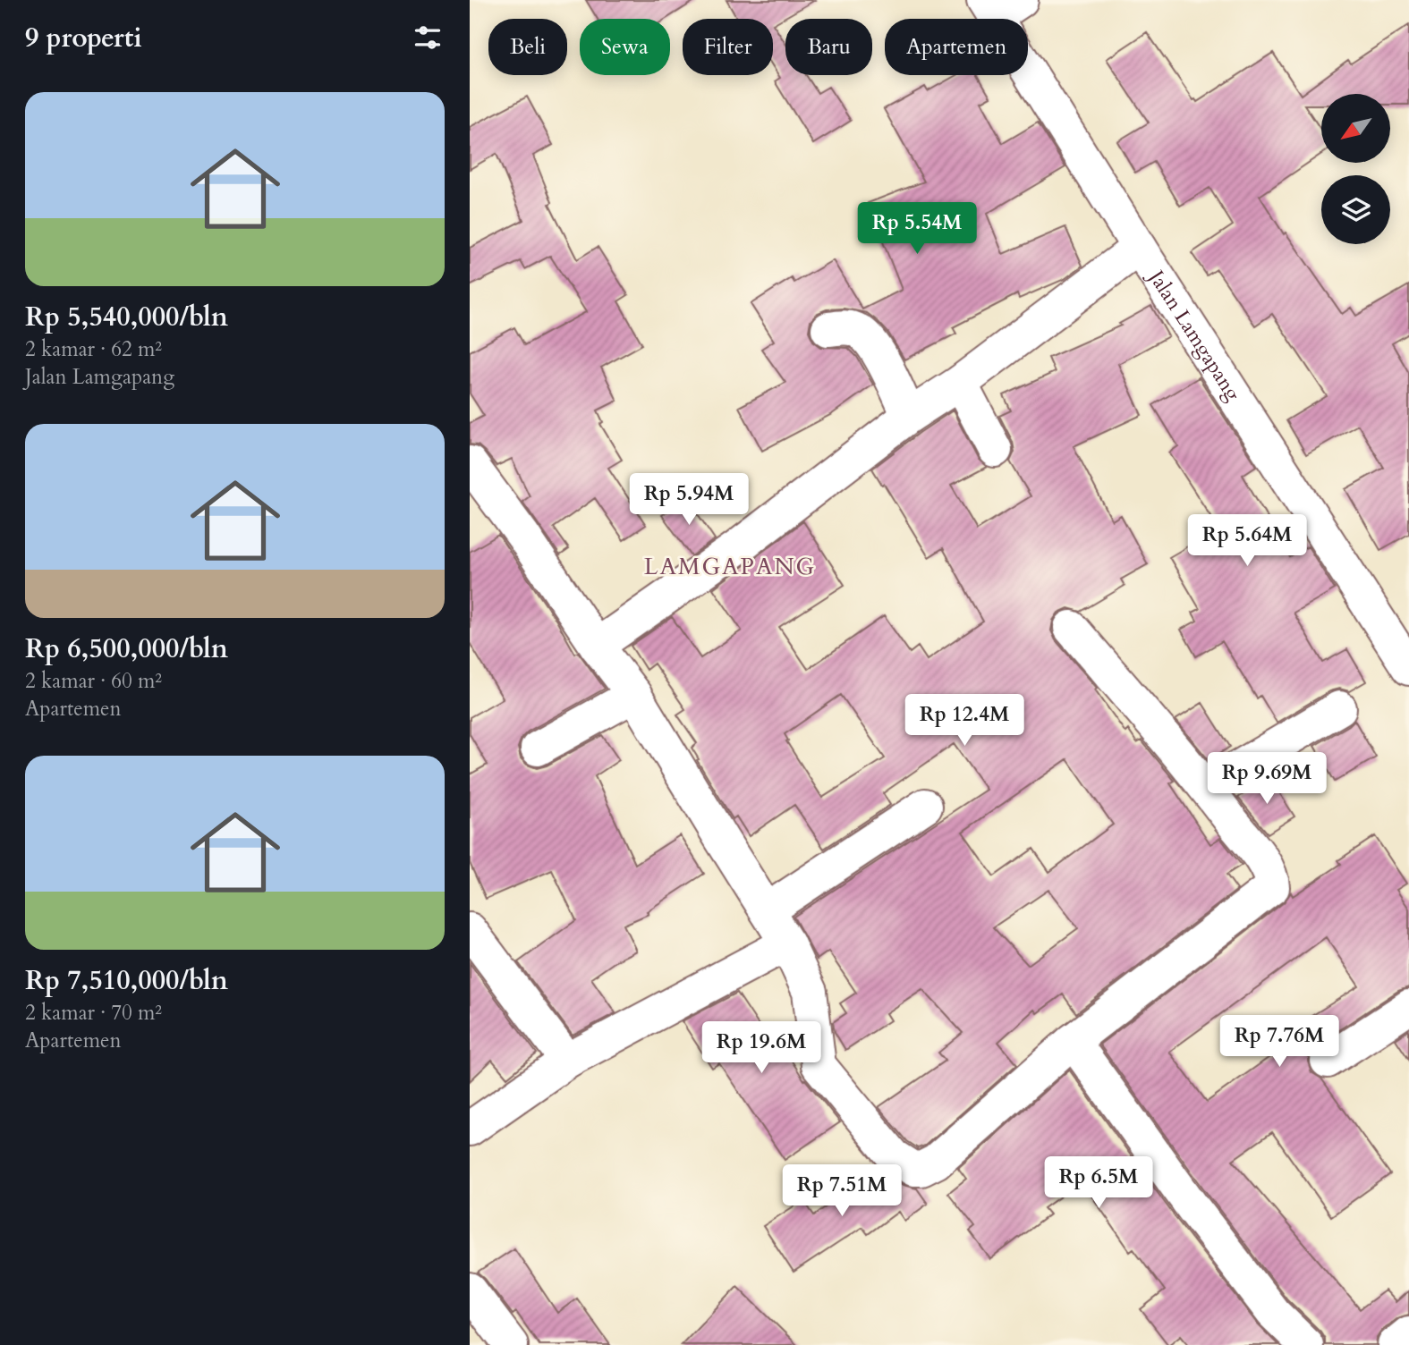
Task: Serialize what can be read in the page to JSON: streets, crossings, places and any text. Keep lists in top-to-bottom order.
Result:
{
  "streets": {
    "street": ["Jalan Lamgapang"]
  },
  "districts": ["LAMGAPANG"],
  "north": "bottom left",
  "page": {
    "heading": "9 properti",
    "chip": [
      "Beli",
      "Sewa",
      "Filter",
      "Baru",
      "Apartemen"
    ],
    "list": [
      {
        "name": "Rp 5,540,000/bln",
        "note": "2 kamar · 62 m² · Jalan Lamgapang"
      },
      {
        "name": "Rp 6,500,000/bln",
        "note": "2 kamar · 60 m² · Apartemen"
      },
      {
        "name": "Rp 7,510,000/bln",
        "note": "2 kamar · 70 m² · Apartemen"
      }
    ],
    "price": [
      "Rp 5.54M",
      "Rp 5.94M",
      "Rp 5.64M",
      "Rp 12.4M",
      "Rp 9.69M",
      "Rp 7.76M",
      "Rp 19.6M",
      "Rp 6.5M",
      "Rp 7.51M"
    ]
  }
}
